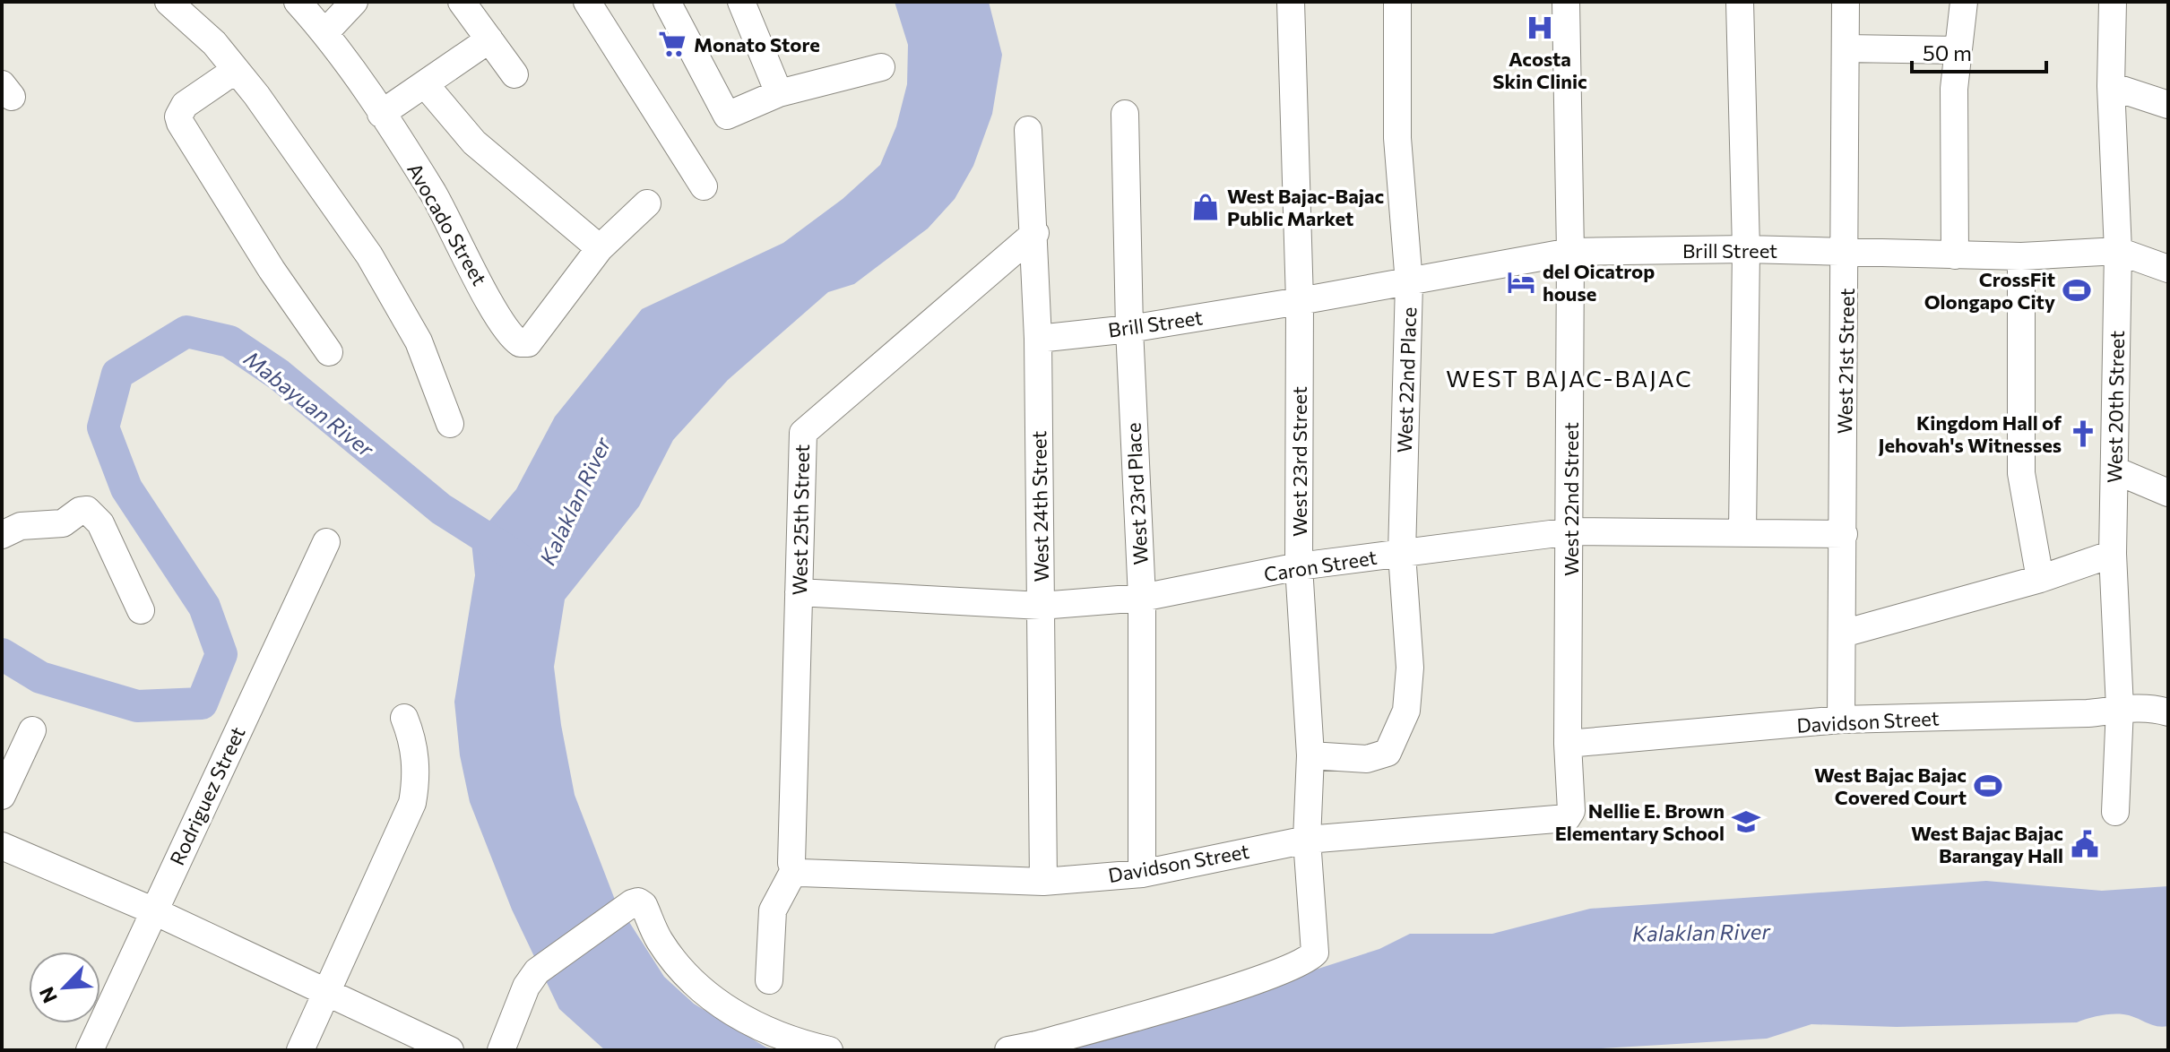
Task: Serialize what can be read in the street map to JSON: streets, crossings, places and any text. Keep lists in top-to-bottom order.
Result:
{
  "streets": {
    "street": [
      "Avocado Street",
      "Brill Street",
      "West 21st Street",
      "West 22nd Place",
      "West 20th Street",
      "West 23rd Street",
      "West 23rd Place",
      "West 22nd Street",
      "West 24th Street",
      "West 25th Street",
      "Caron Street",
      "Davidson Street",
      "Rodriguez Street"
    ]
  },
  "crossings": [
    ["Brill Street", "West 21st Street"],
    ["Brill Street", "West 22nd Place"],
    ["Brill Street", "West 20th Street"],
    ["Brill Street", "West 23rd Street"],
    ["Brill Street", "West 23rd Place"],
    ["Brill Street", "West 22nd Street"],
    ["Brill Street", "West 24th Street"],
    ["West 21st Street", "Caron Street"],
    ["West 21st Street", "Davidson Street"],
    ["West 22nd Place", "West 23rd Street"],
    ["West 22nd Place", "Caron Street"],
    ["West 20th Street", "Davidson Street"],
    ["West 23rd Street", "Caron Street"],
    ["West 23rd Street", "Davidson Street"],
    ["West 23rd Place", "Caron Street"],
    ["West 23rd Place", "Davidson Street"],
    ["West 22nd Street", "Caron Street"],
    ["West 22nd Street", "Davidson Street"],
    ["West 24th Street", "West 25th Street"],
    ["West 24th Street", "Caron Street"],
    ["West 24th Street", "Davidson Street"],
    ["West 25th Street", "Caron Street"],
    ["West 25th Street", "Davidson Street"]
  ],
  "districts": ["WEST BAJAC-BAJAC"],
  "water": ["Mabayuan River", "Kalaklan River"],
  "places": {
    "hospital": ["Acosta Skin Clinic"],
    "supermarket": ["Monato Store"],
    "shop": ["West Bajac-Bajac Public Market"],
    "hotel": ["del Oicatrop house"],
    "sports": ["CrossFit Olongapo City", "West Bajac Bajac Covered Court"],
    "church": ["Kingdom Hall of Jehovah's Witnesses"],
    "school or university": ["Nellie E. Brown Elementary School"],
    "public building": ["West Bajac Bajac Barangay Hall"]
  },
  "scale_bar": "50 m",
  "north": "bottom left"
}
